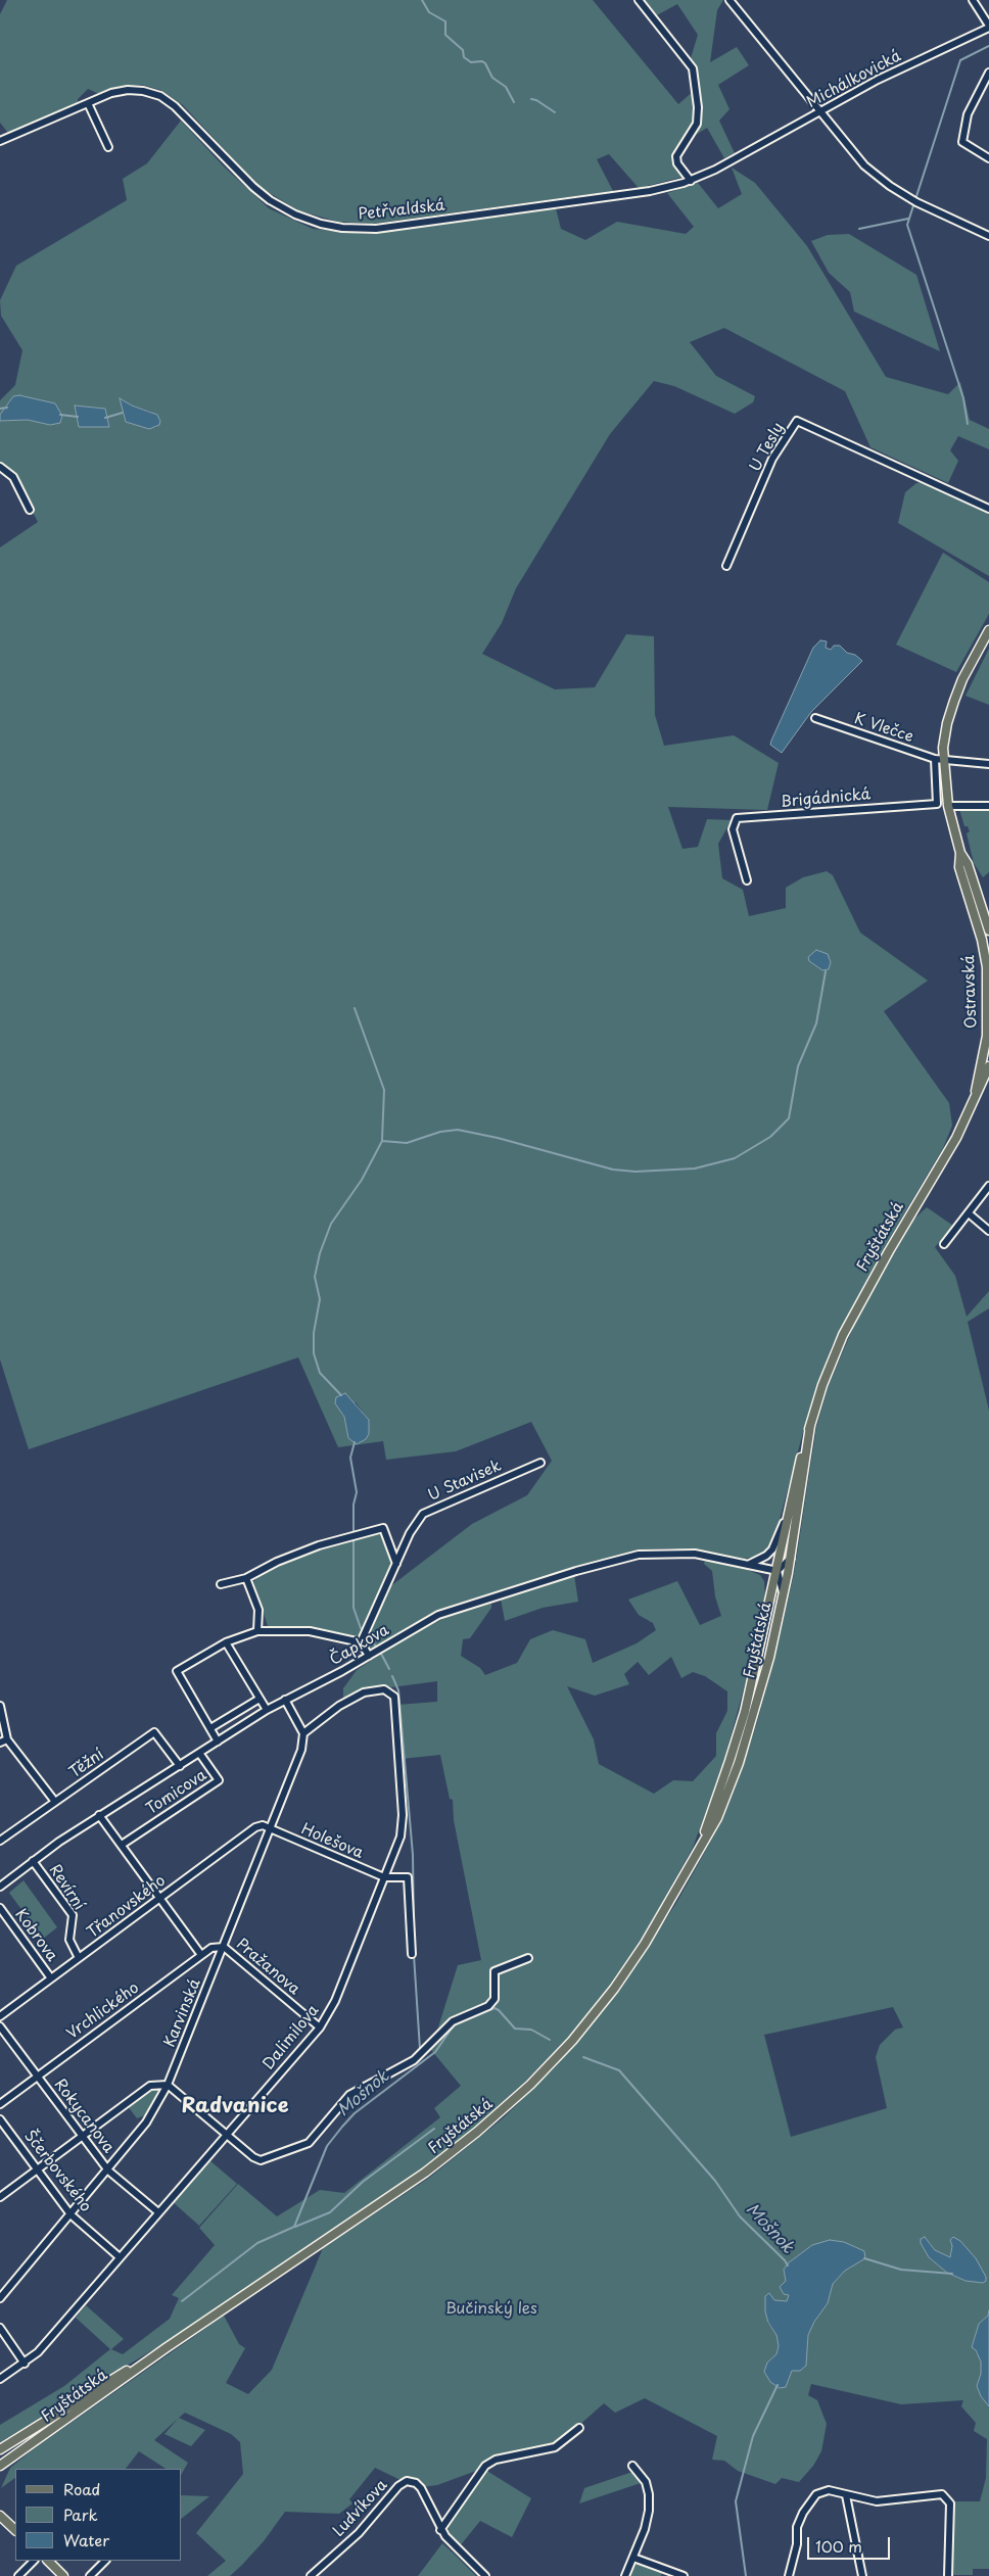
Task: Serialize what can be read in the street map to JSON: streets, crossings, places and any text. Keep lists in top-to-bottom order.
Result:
{
  "streets": {
    "main road": ["Ostravská", "Fryštátská"],
    "street": [
      "Michálkovická",
      "Petřvaldská",
      "U Tesly",
      "K Vlečce",
      "Brigádnická",
      "U Stavisek",
      "Čapkova",
      "Těžní",
      "Tomicova",
      "Holešova",
      "Revírní",
      "Třanovského",
      "Kobrova",
      "Pražanova",
      "Vrchlického",
      "Karvinská",
      "Dalimilova",
      "Rokycanova",
      "Ščerbovského",
      "Ludvíkova"
    ]
  },
  "crossings": [
    ["Michálkovická", "Petřvaldská"],
    ["K Vlečce", "Brigádnická"],
    ["K Vlečce", "Ostravská"],
    ["Brigádnická", "Ostravská"],
    ["Ostravská", "Fryštátská"],
    ["Fryštátská", "Čapkova"],
    ["Čapkova", "Těžní"],
    ["Čapkova", "Tomicova"],
    ["Čapkova", "Revírní"],
    ["Holešova", "Třanovského"],
    ["Holešova", "Karvinská"],
    ["Holešova", "Dalimilova"],
    ["Revírní", "Třanovského"],
    ["Třanovského", "Kobrova"],
    ["Třanovského", "Karvinská"],
    ["Pražanova", "Vrchlického"],
    ["Pražanova", "Karvinská"],
    ["Pražanova", "Dalimilova"],
    ["Vrchlického", "Karvinská"],
    ["Vrchlického", "Rokycanova"],
    ["Karvinská", "Dalimilova"],
    ["Karvinská", "Rokycanova"],
    ["Karvinská", "Ščerbovského"],
    ["Dalimilova", "Rokycanova"],
    ["Dalimilova", "Ščerbovského"]
  ],
  "districts": ["Radvanice"],
  "water": ["Mošnok"],
  "parks": ["Bučinský les"],
  "legend": ["Road", "Park", "Water"],
  "scale_bar": "100 m"
}
